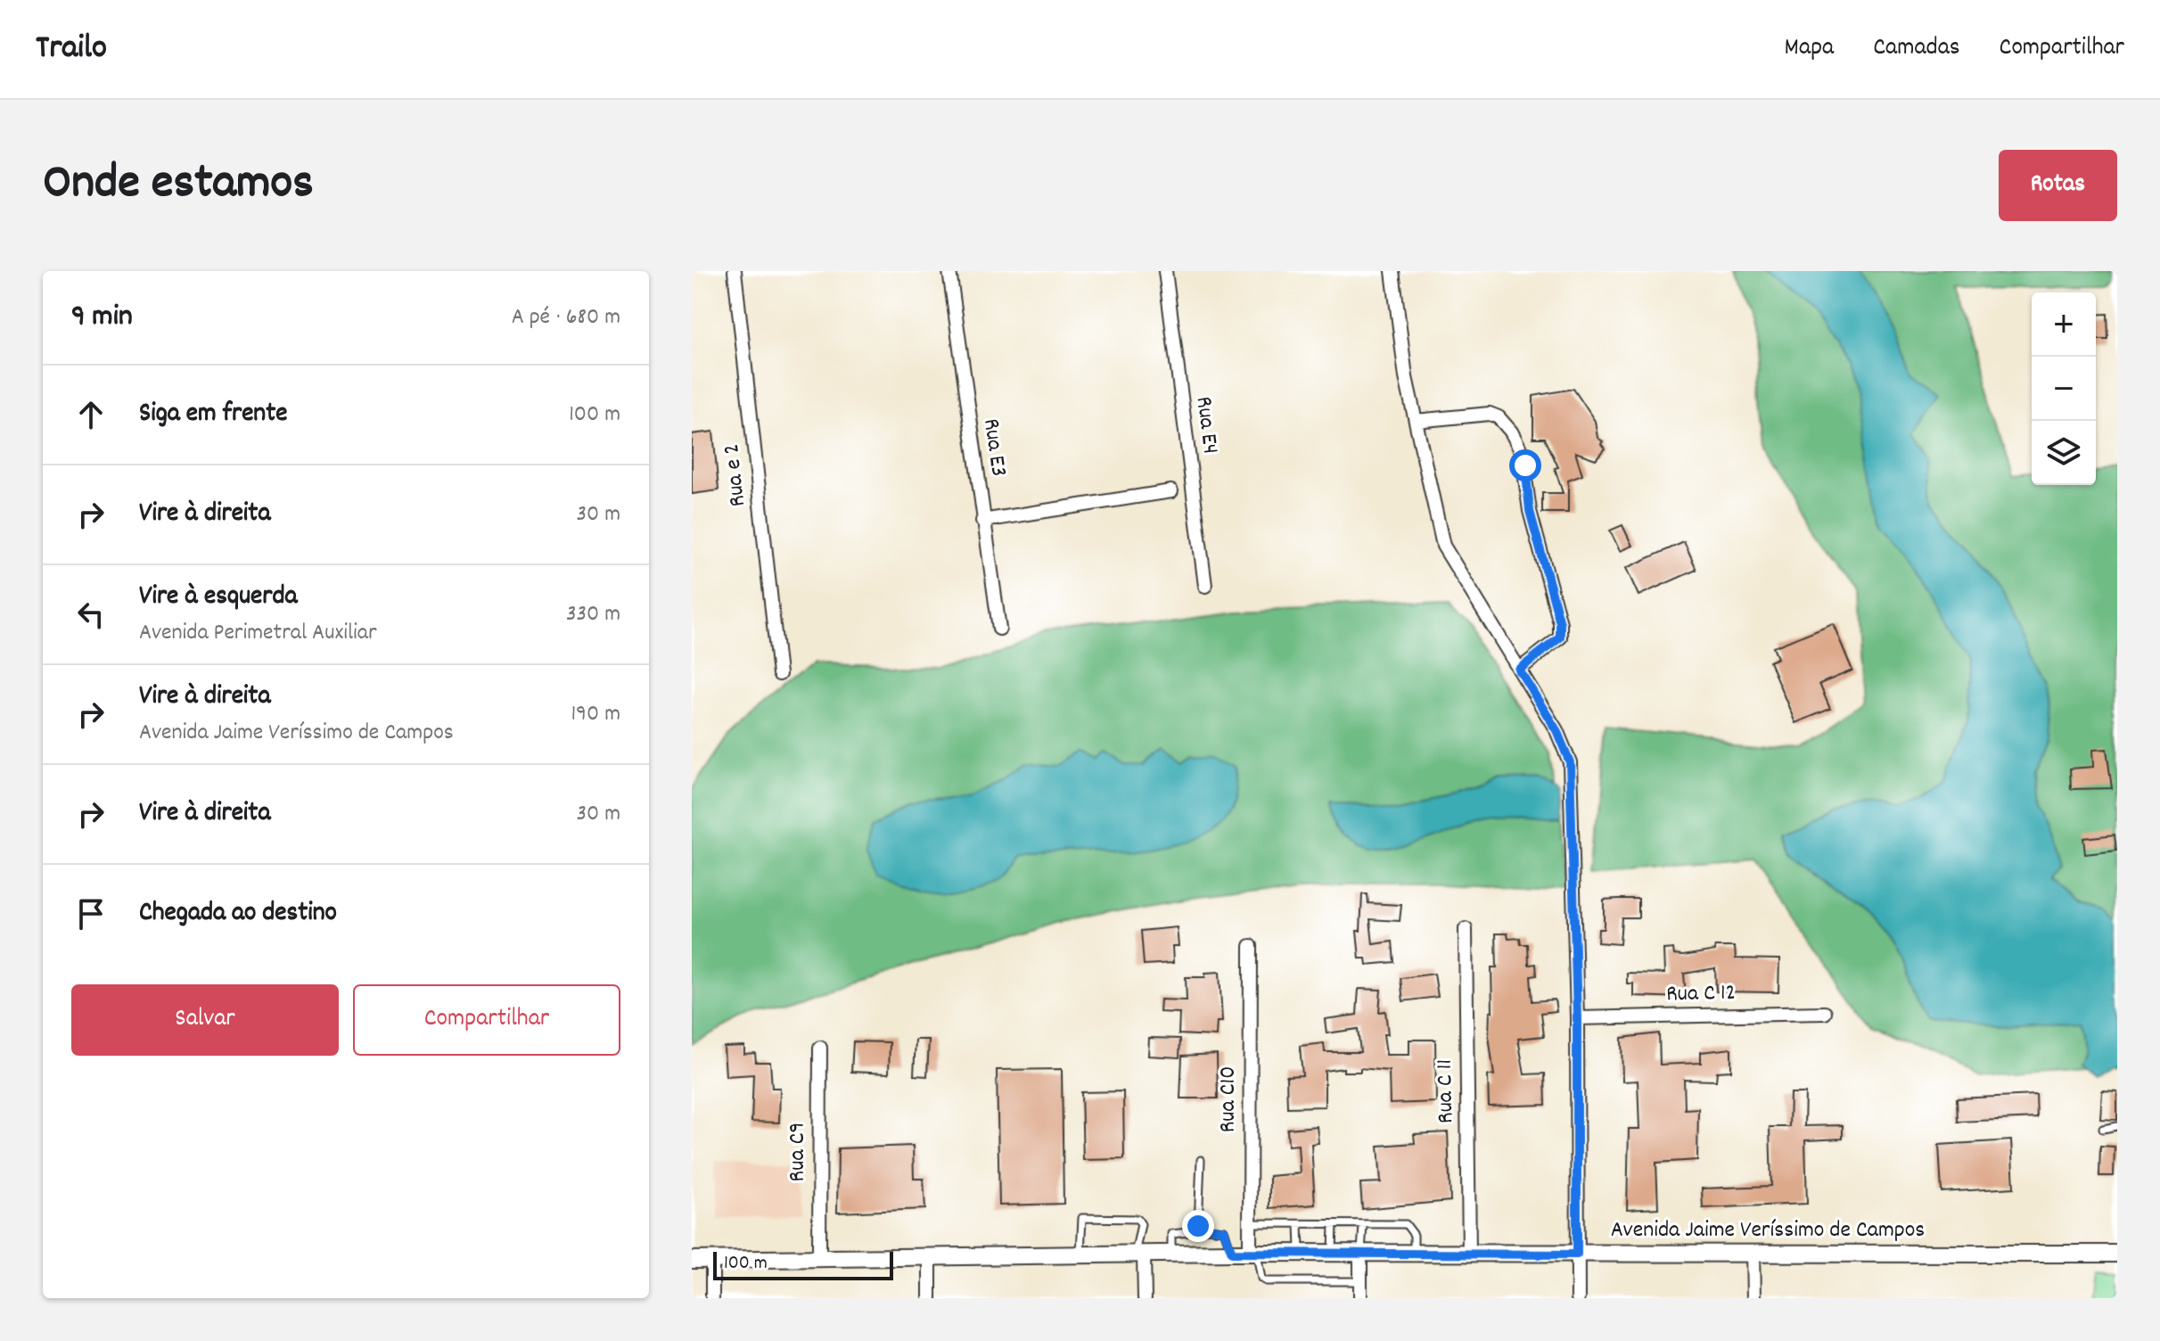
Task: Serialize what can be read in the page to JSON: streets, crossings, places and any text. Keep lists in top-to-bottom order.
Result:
{
  "streets": {
    "street": [
      "Rua E4",
      "Rua E3",
      "Rua e 2",
      "Rua C 12",
      "Rua C 11",
      "Rua C10",
      "Rua C9",
      "Avenida Jaime Veríssimo de Campos"
    ]
  },
  "crossings": [
    ["Rua C 11", "Avenida Jaime Veríssimo de Campos"],
    ["Rua C10", "Avenida Jaime Veríssimo de Campos"],
    ["Rua C9", "Avenida Jaime Veríssimo de Campos"]
  ],
  "scale_bar": "100 m",
  "page": {
    "header": "Trailo",
    "nav": ["Mapa", "Camadas", "Compartilhar"],
    "title": "Onde estamos",
    "buttons": [
      "Rotas",
      ["Salvar", "Compartilhar"]
    ],
    "heading": ["9 min", "A pé · 680 m"],
    "map_buttons": ["+", "−"],
    "list": [
      ["Siga em frente", "100 m"],
      ["Vire à direita", "30 m"],
      ["Vire à esquerda", "Avenida Perimetral Auxiliar", "330 m"],
      ["Vire à direita", "Avenida Jaime Veríssimo de Campos", "190 m"],
      ["Vire à direita", "30 m"],
      "Chegada ao destino"
    ],
    "scale": "100 m"
  }
}
